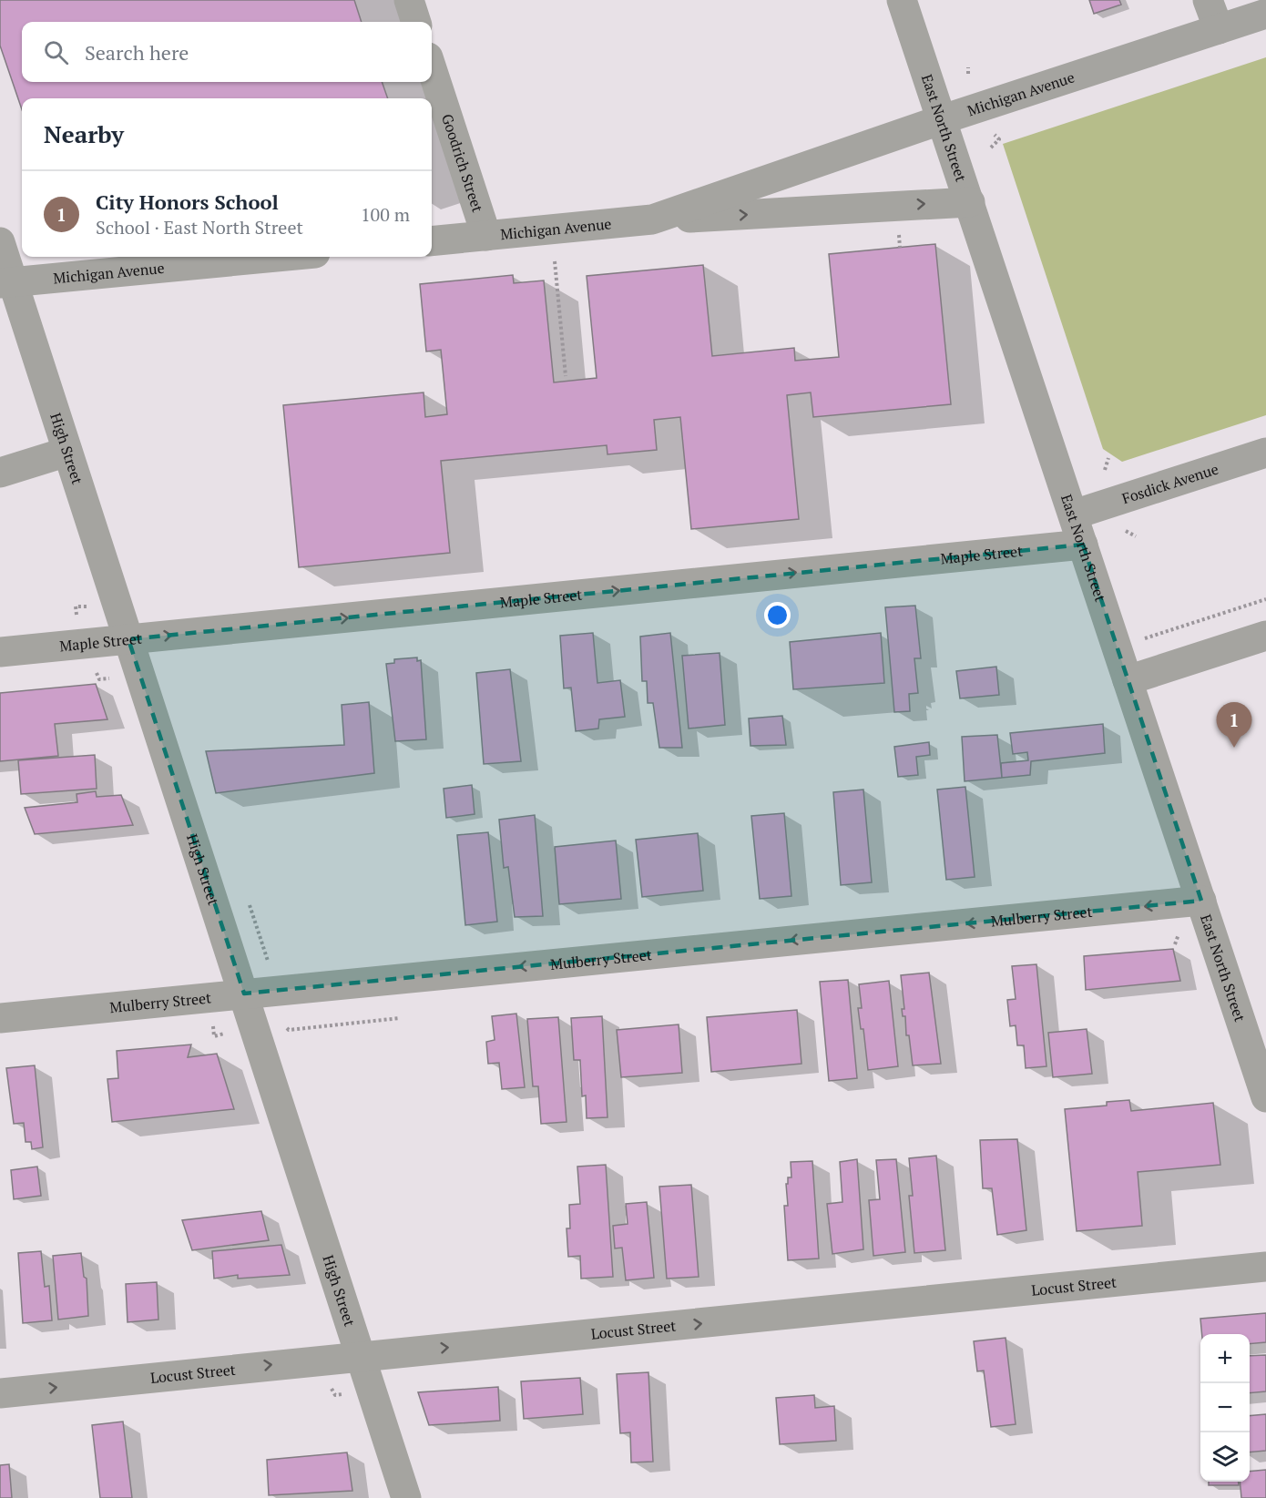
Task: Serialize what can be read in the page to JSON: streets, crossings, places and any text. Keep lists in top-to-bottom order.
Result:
{
  "streets": {
    "street": [
      "Michigan Avenue",
      "East North Street",
      "Goodrich Street",
      "High Street",
      "Fosdick Avenue",
      "Maple Street",
      "Mulberry Street",
      "Locust Street"
    ]
  },
  "crossings": [
    ["Michigan Avenue", "East North Street"],
    ["Michigan Avenue", "Goodrich Street"],
    ["Michigan Avenue", "High Street"],
    ["East North Street", "Fosdick Avenue"],
    ["East North Street", "Maple Street"],
    ["East North Street", "Mulberry Street"],
    ["High Street", "Maple Street"],
    ["High Street", "Mulberry Street"],
    ["High Street", "Locust Street"]
  ],
  "one_way": ["Maple Street", "Mulberry Street", "Locust Street"],
  "page": {
    "search": "Search here",
    "heading": "Nearby",
    "list": [
      {
        "mark": "1",
        "name": "City Honors School",
        "note": "School · East North Street",
        "value": "100 m"
      }
    ],
    "pins": "1",
    "map_buttons": ["+", "−"]
  }
}
